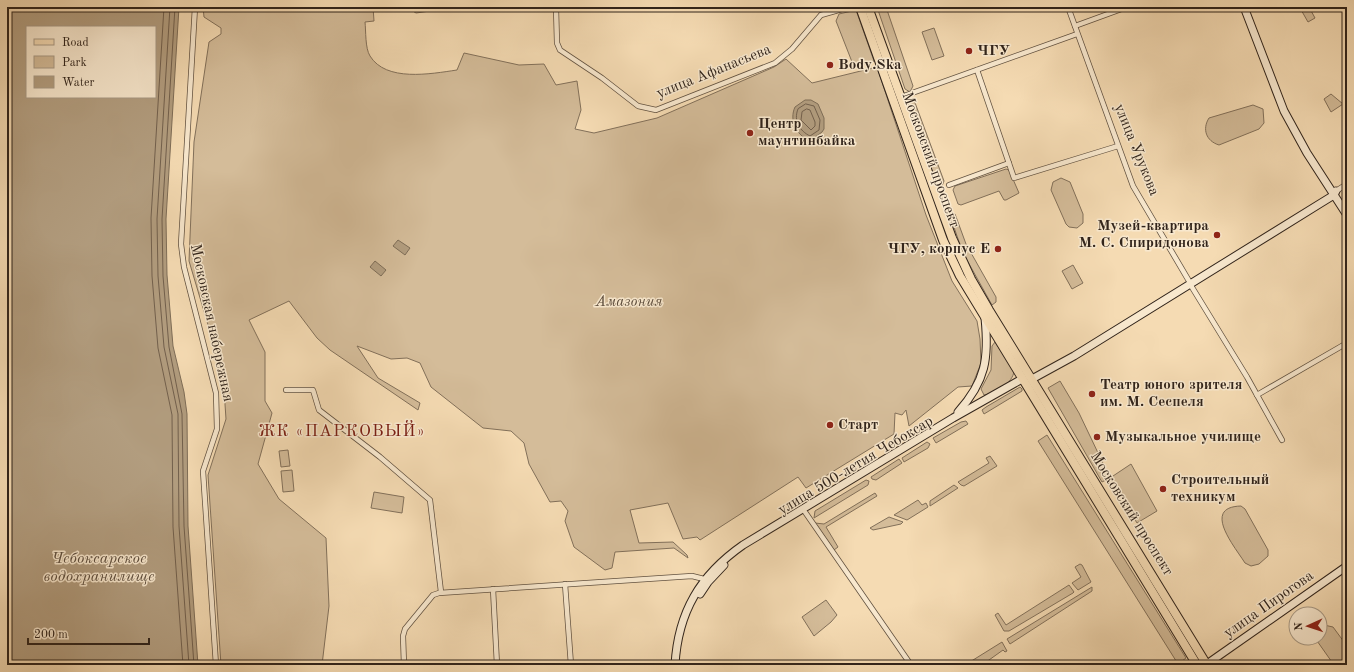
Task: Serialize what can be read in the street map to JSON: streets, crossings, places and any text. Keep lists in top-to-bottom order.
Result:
{
  "streets": {
    "main road": ["Московский проспект", "улица 500-летия Чебоксар", "улица Пирогова"],
    "street": ["улица Афанасьева", "улица Урукова", "Московская набережная"]
  },
  "crossings": [
    ["улица Урукова", "улица 500-летия Чебоксар"],
    ["Московский проспект", "улица 500-летия Чебоксар"],
    ["Московский проспект", "улица Пирогова"]
  ],
  "districts": ["ЖК «ПАРКОВЫЙ»"],
  "water": ["Чебоксарское водохранилище"],
  "parks": ["Амазония"],
  "places": [
    "ЧГУ",
    "Body.Ska",
    "Центр маунтинбайка",
    "Музей-квартира М. С. Спиридонова",
    "ЧГУ, корпус Е",
    "Театр юного зрителя им. М. Сеспеля",
    "Старт",
    "Музыкальное училище",
    "Строительный техникум"
  ],
  "legend": ["Road", "Park", "Water"],
  "scale_bar": "200 m",
  "north": "left"
}
